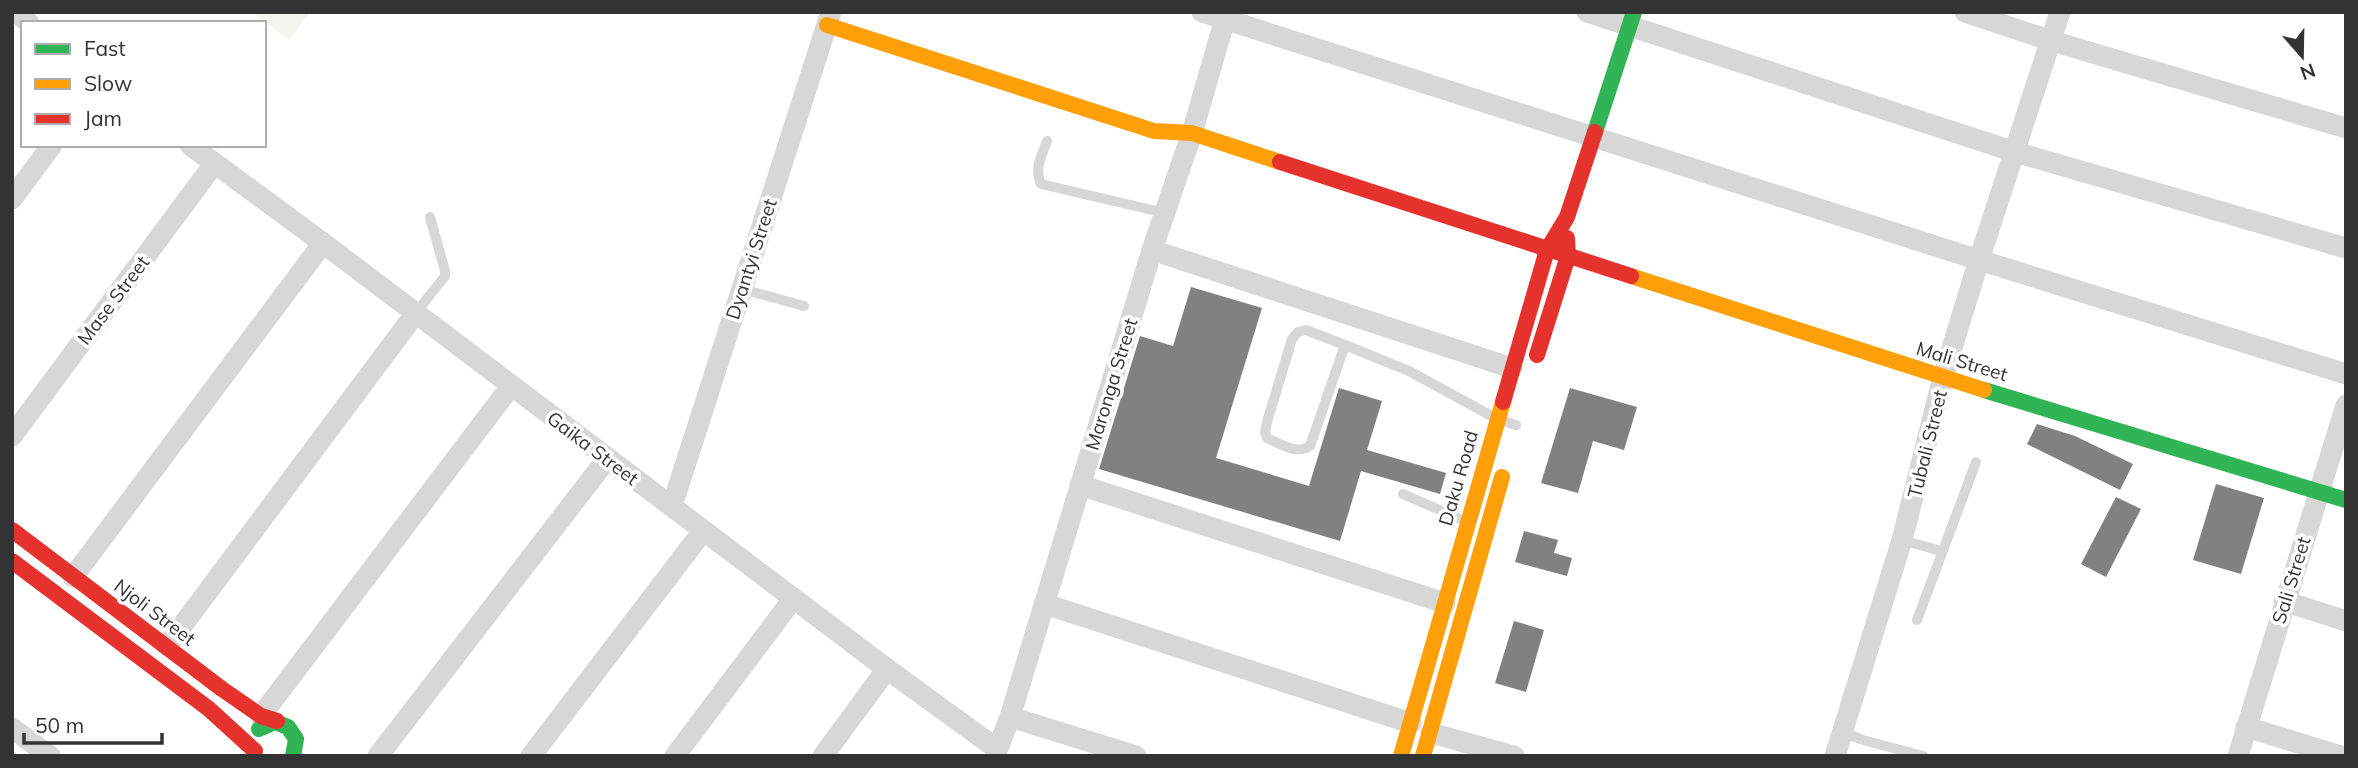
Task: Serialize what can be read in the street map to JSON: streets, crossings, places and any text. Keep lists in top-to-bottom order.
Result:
{
  "streets": {
    "street": [
      "Dyantyi Street",
      "Mase Street",
      "Mali Street",
      "Maronga Street",
      "Tubali Street",
      "Gaika Street",
      "Daku Road",
      "Sali Street",
      "Njoli Street"
    ]
  },
  "crossings": [
    ["Dyantyi Street", "Mali Street"],
    ["Dyantyi Street", "Gaika Street"],
    ["Mase Street", "Gaika Street"],
    ["Mali Street", "Maronga Street"],
    ["Mali Street", "Tubali Street"],
    ["Mali Street", "Daku Road"],
    ["Mali Street", "Sali Street"],
    ["Maronga Street", "Gaika Street"]
  ],
  "legend": ["Fast", "Slow", "Jam"],
  "scale_bar": "50 m",
  "north": "bottom"
}
